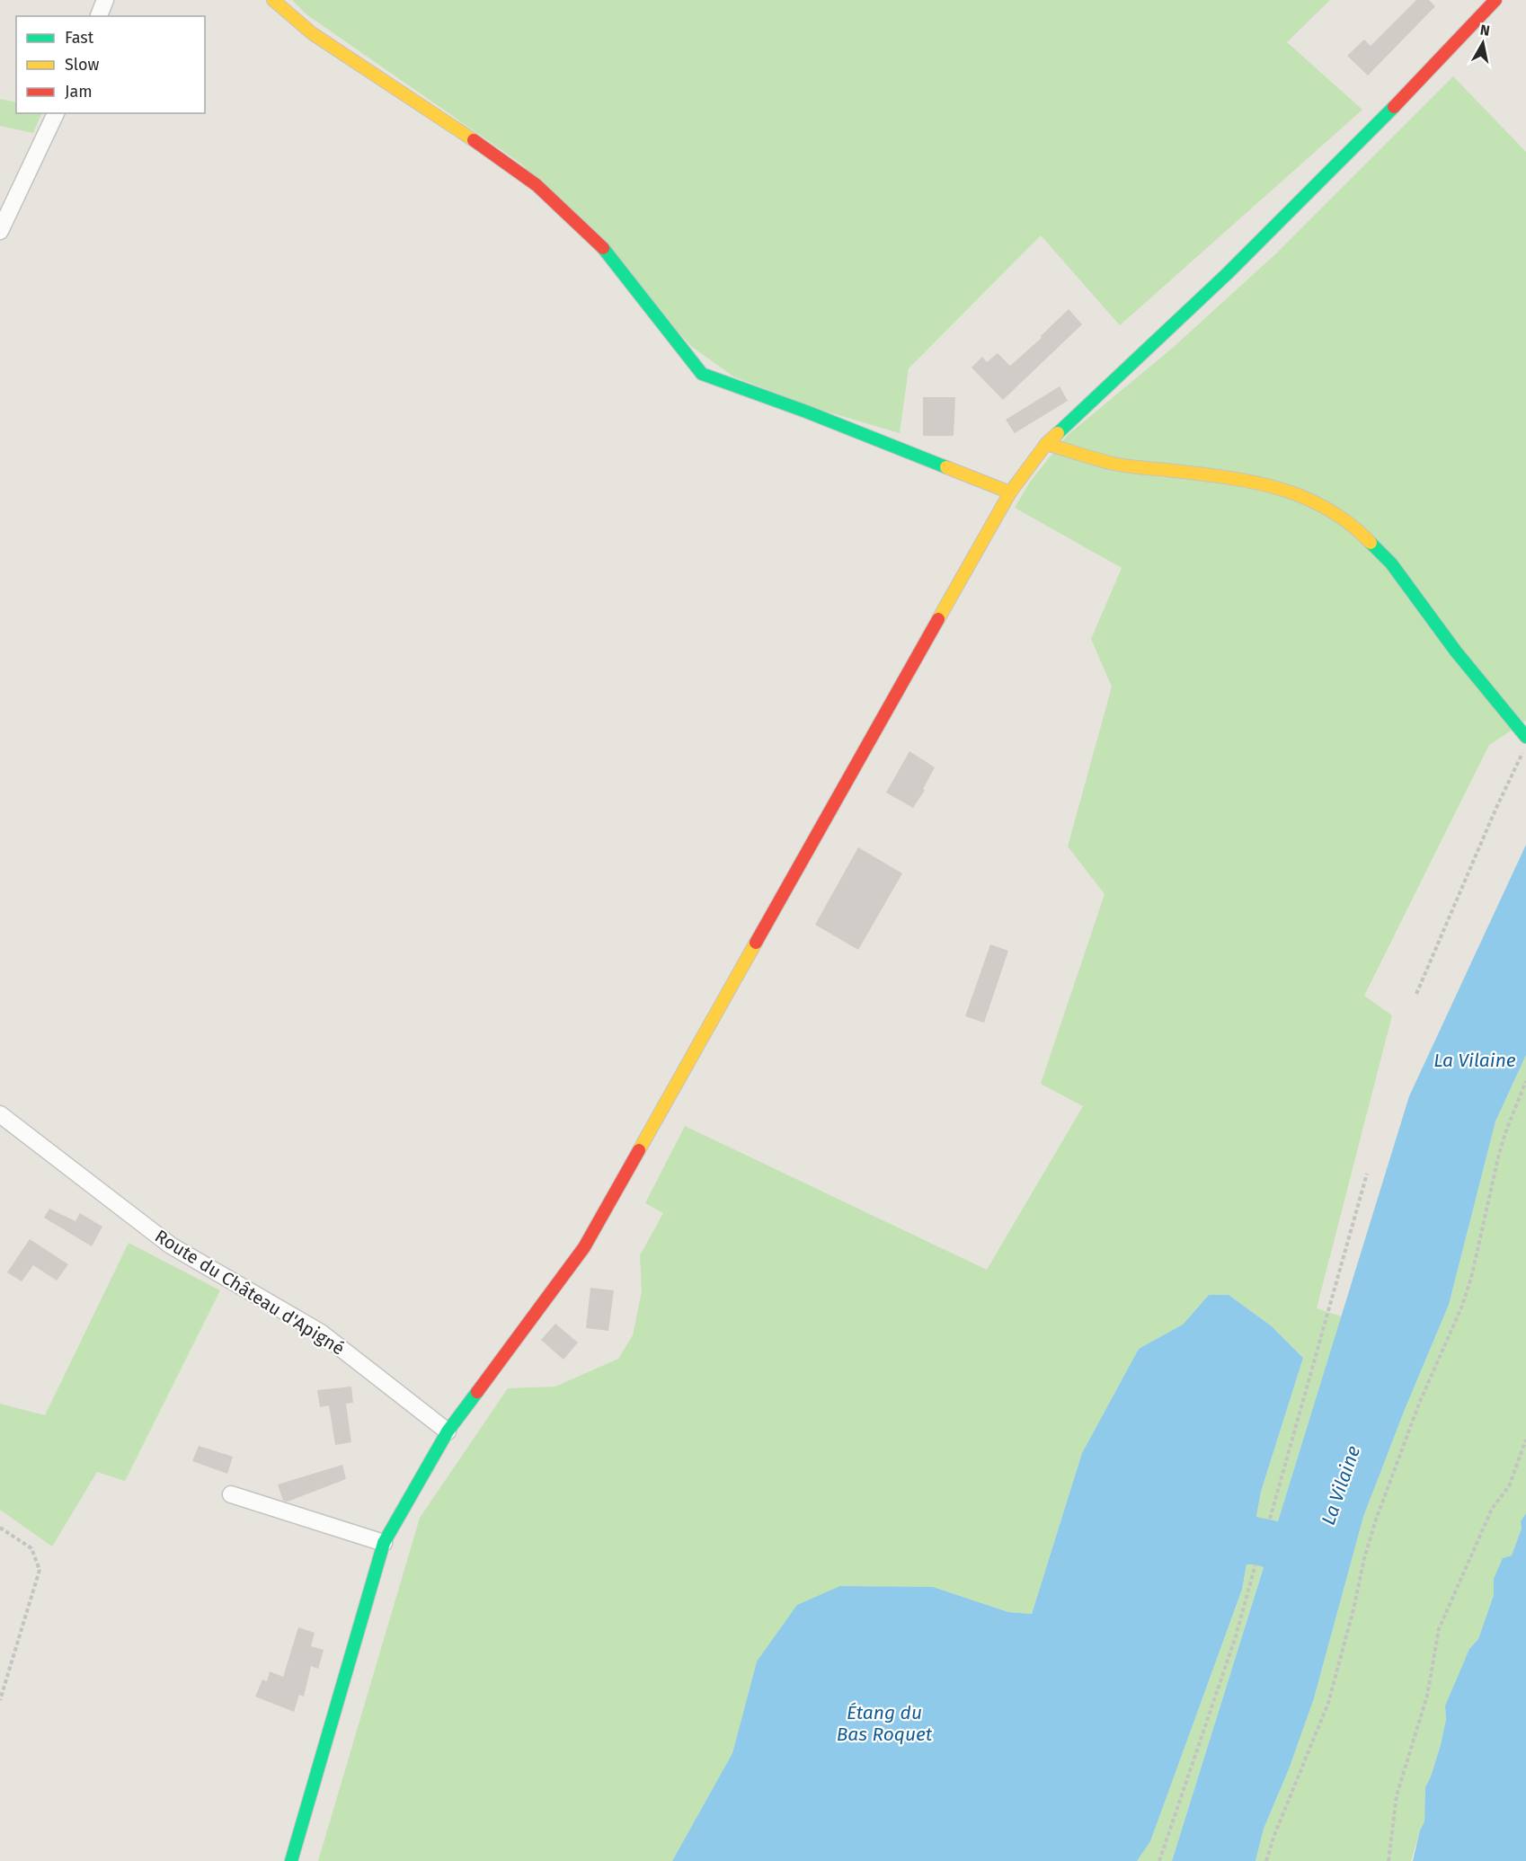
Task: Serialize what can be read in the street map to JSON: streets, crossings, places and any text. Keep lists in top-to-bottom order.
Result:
{
  "streets": {
    "street": ["Route du Château d'Apigné"]
  },
  "water": ["La Vilaine", "Étang du Bas Roquet"],
  "legend": ["Fast", "Slow", "Jam"],
  "north": "top"
}
